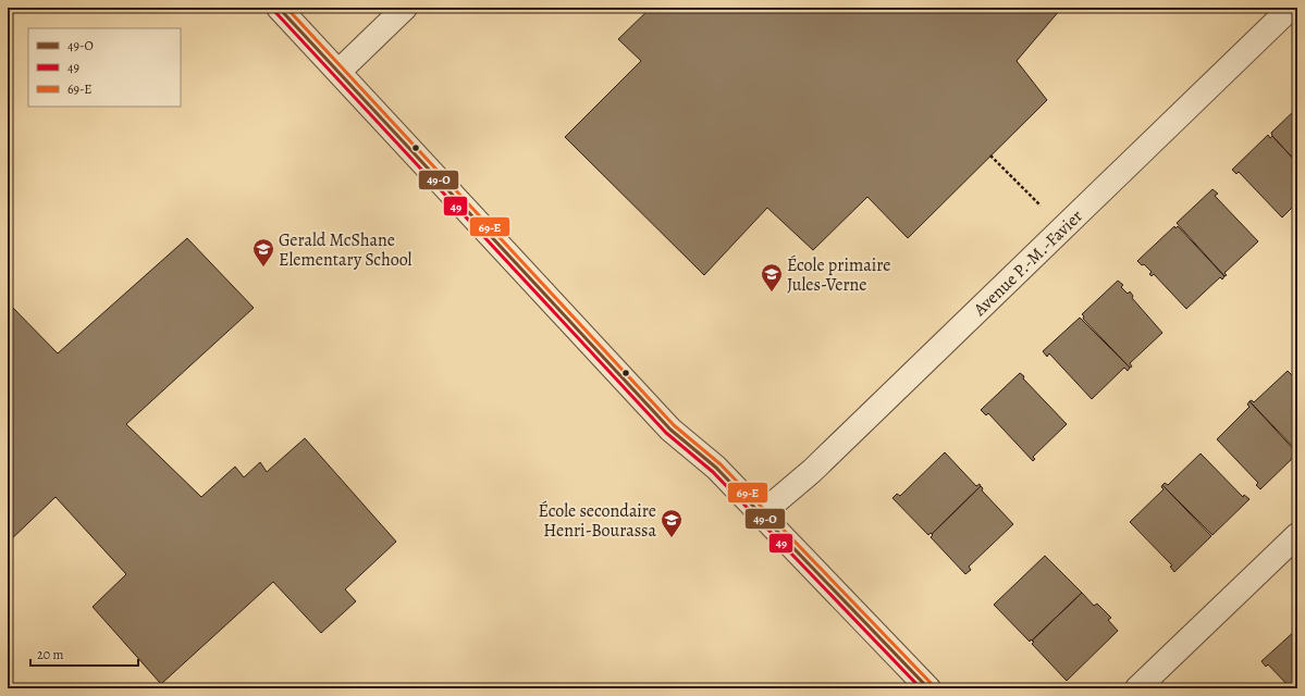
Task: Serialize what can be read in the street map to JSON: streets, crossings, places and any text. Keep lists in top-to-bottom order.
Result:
{
  "streets": {
    "street": ["Avenue P.-M.-Favier"]
  },
  "places": {
    "school or university": ["Gerald McShane Elementary School", "École primaire Jules-Verne", "École secondaire Henri-Bourassa"]
  },
  "lines": ["transit line 49-O", "transit line 69-E", "transit line 49"],
  "legend": ["49-O", "49", "69-E"],
  "scale_bar": "20 m"
}
